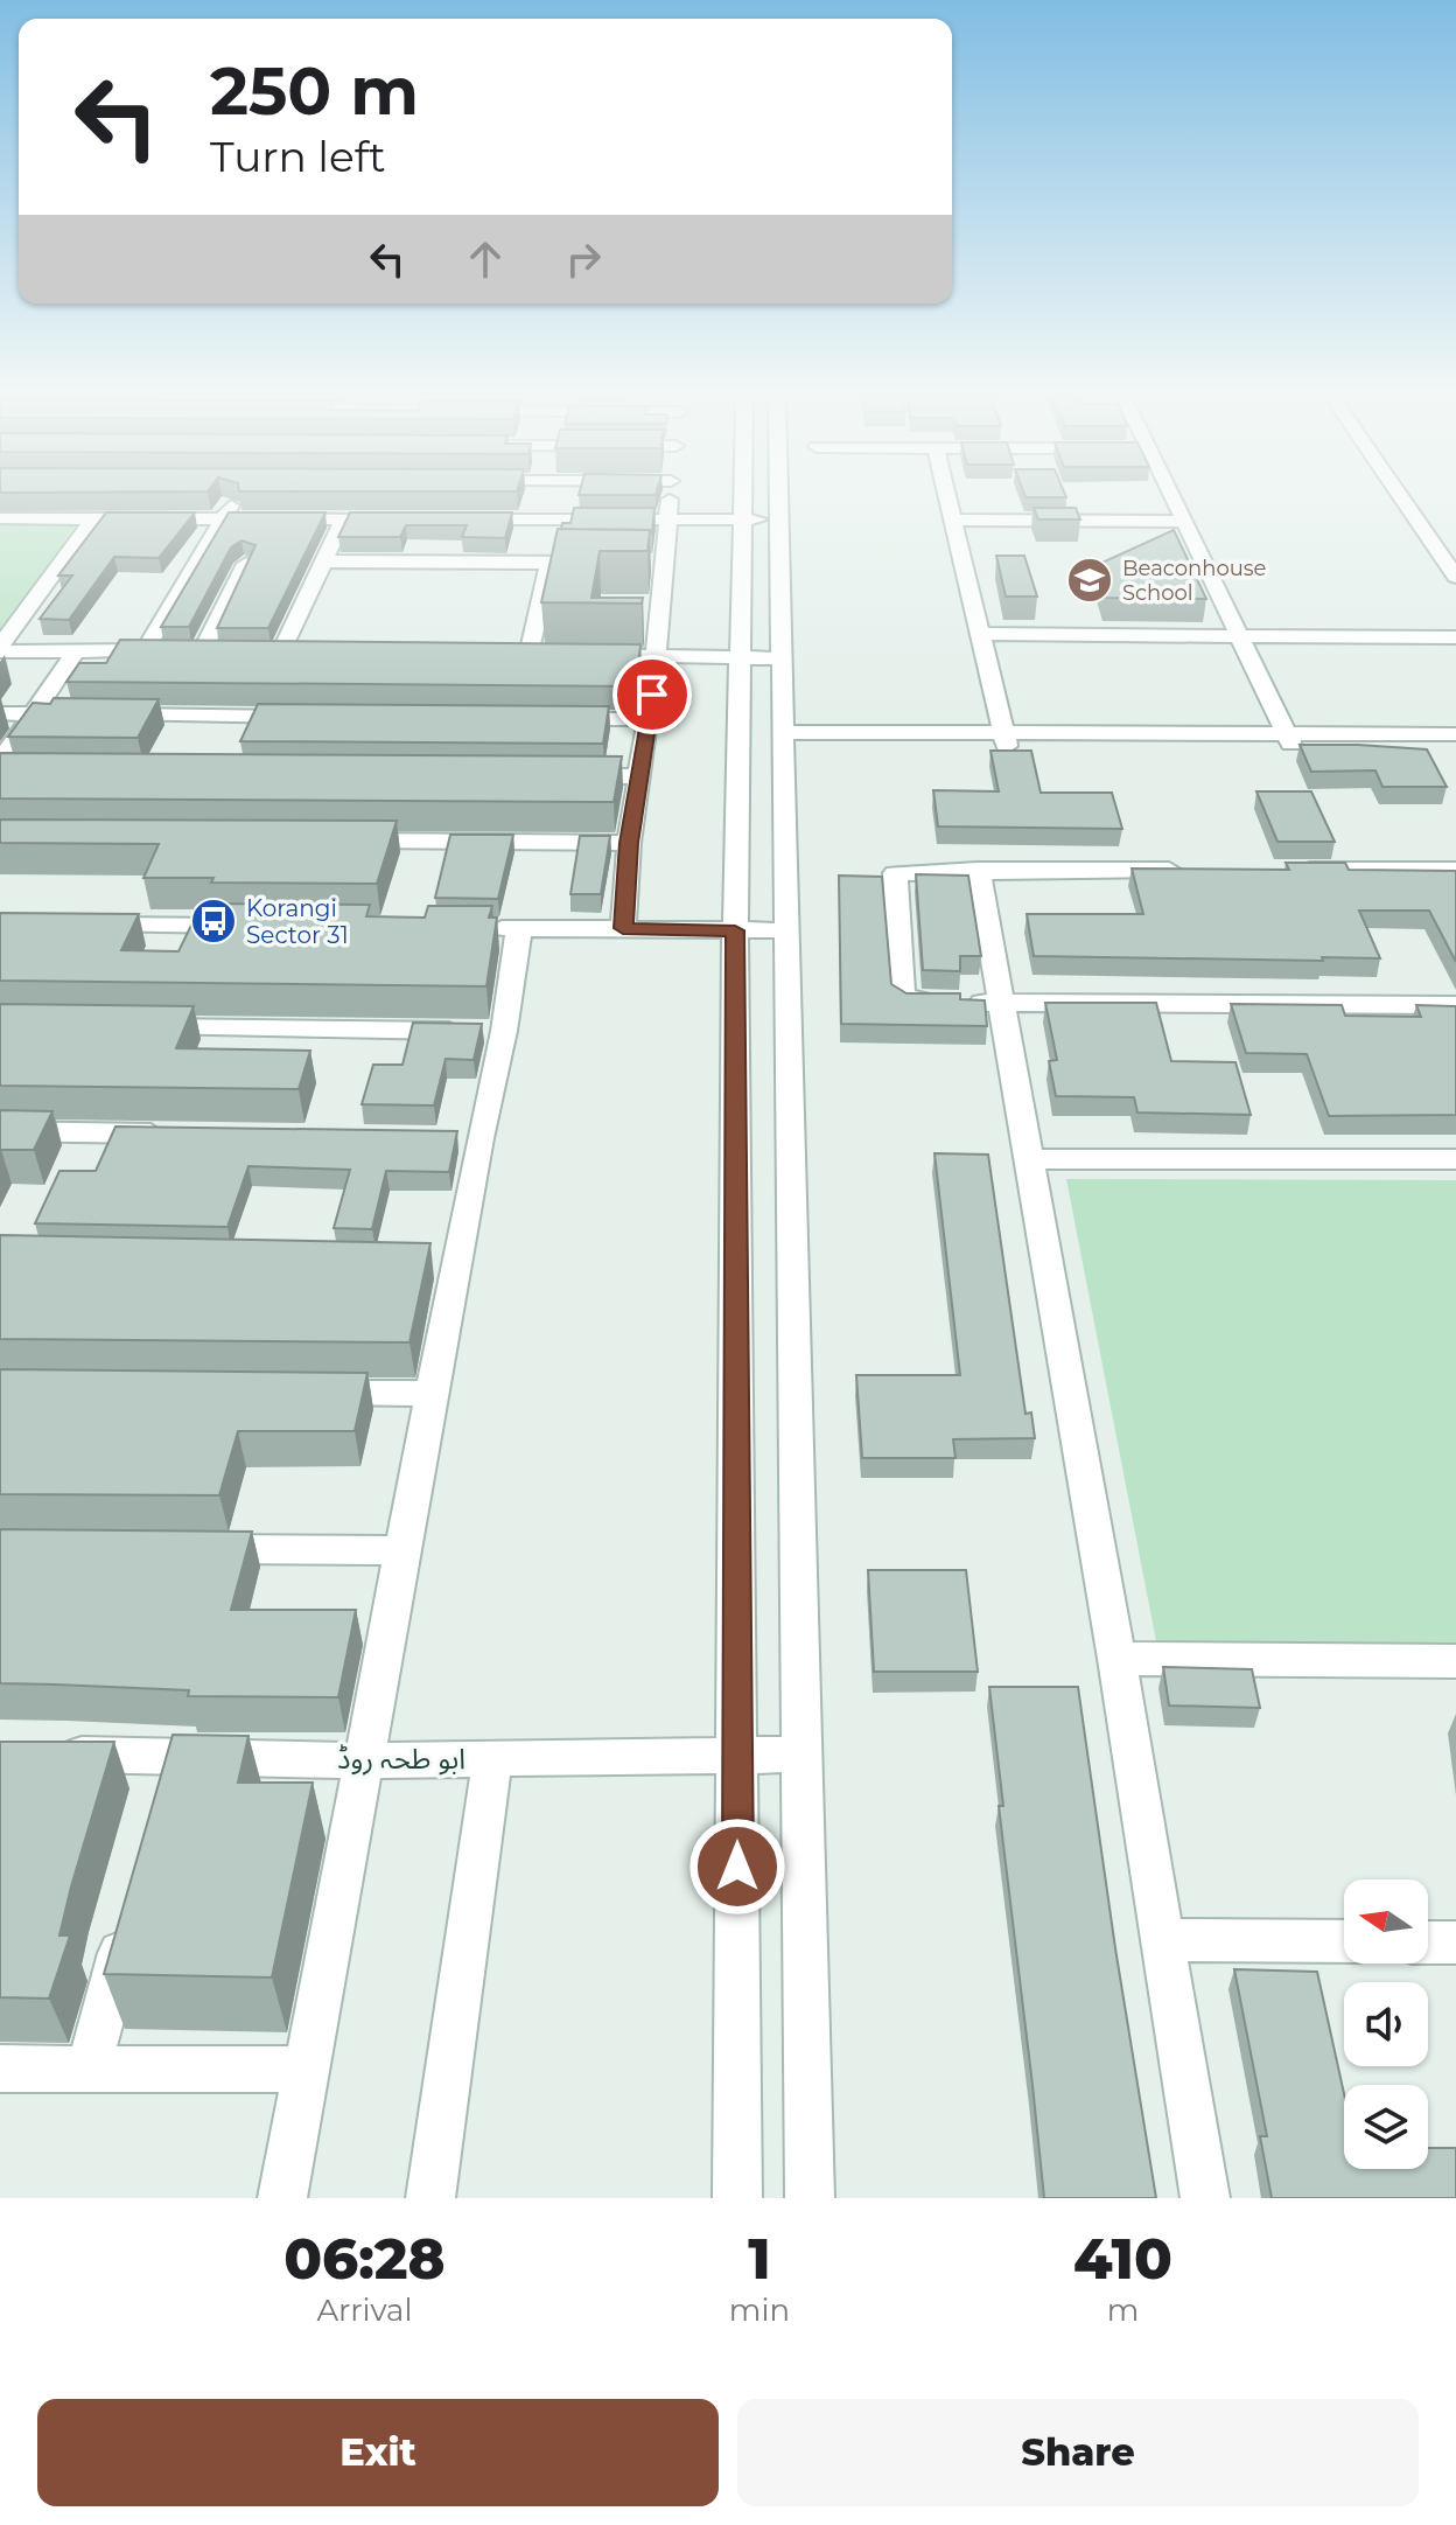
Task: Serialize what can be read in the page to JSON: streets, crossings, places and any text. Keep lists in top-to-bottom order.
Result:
{
  "streets": {
    "street": ["ابو طحہ روڈ"]
  },
  "places": {
    "school or university": ["Beaconhouse School"],
    "bus stop": ["Korangi Sector 31"]
  },
  "north": "left",
  "page": {
    "turn": ["250 m", "Turn left"],
    "eta": [
      "06:28",
      "Arrival",
      "1",
      "min",
      "410",
      "m"
    ],
    "buttons": ["Exit", "Share"]
  }
}
